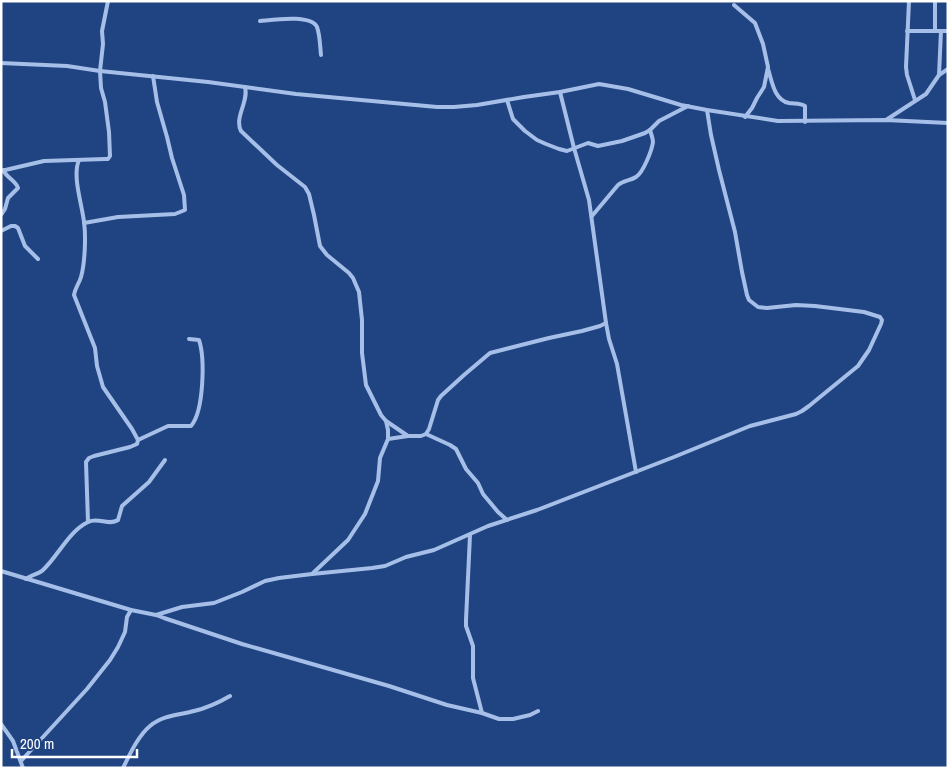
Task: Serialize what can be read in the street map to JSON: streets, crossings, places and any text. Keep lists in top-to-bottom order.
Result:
{
  "scale_bar": "200 m"
}
